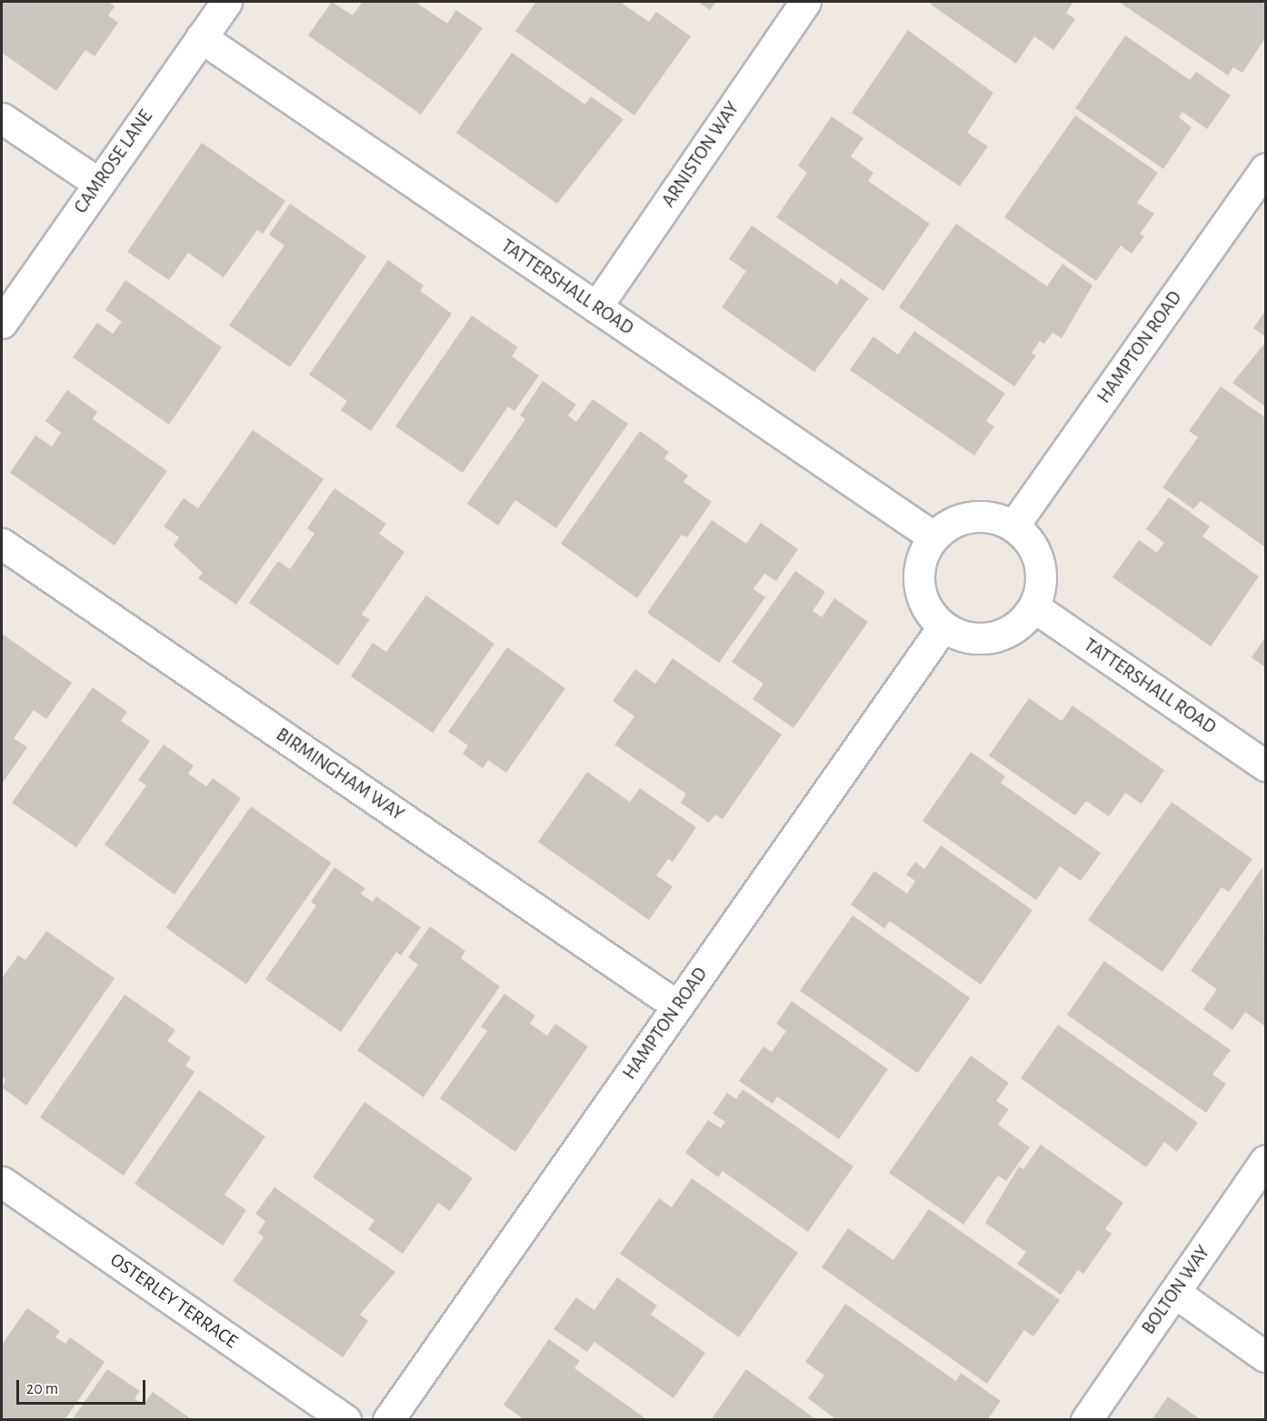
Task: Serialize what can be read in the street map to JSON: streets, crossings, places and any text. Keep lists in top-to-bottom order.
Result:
{
  "streets": {
    "street": [
      "ARNISTON WAY",
      "CAMROSE LANE",
      "TATTERSHALL ROAD",
      "HAMPTON ROAD",
      "BIRMINGHAM WAY",
      "BOLTON WAY",
      "OSTERLEY TERRACE"
    ]
  },
  "crossings": [
    ["ARNISTON WAY", "TATTERSHALL ROAD"],
    ["CAMROSE LANE", "TATTERSHALL ROAD"],
    ["TATTERSHALL ROAD", "HAMPTON ROAD"],
    ["HAMPTON ROAD", "BIRMINGHAM WAY"]
  ],
  "scale_bar": "20 m"
}
